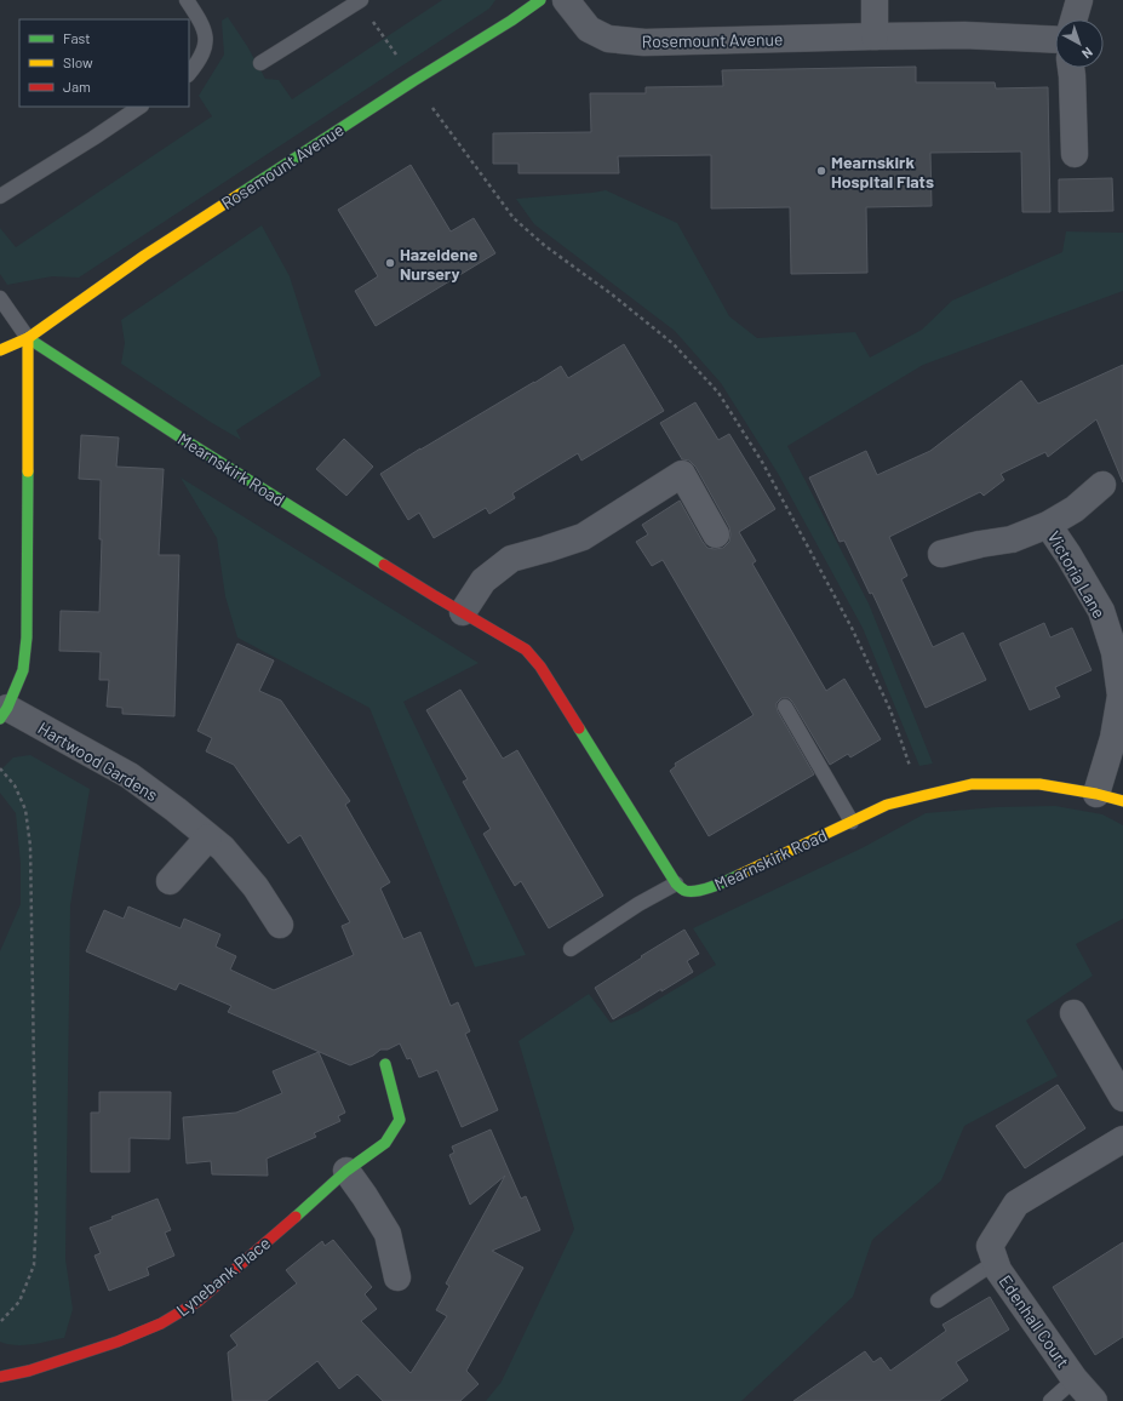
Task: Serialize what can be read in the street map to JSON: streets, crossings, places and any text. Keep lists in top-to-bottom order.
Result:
{
  "streets": {
    "street": [
      "Rosemount Avenue",
      "Mearnskirk Road",
      "Victoria Lane",
      "Hartwood Gardens",
      "Lynebank Place",
      "Edenhall Court"
    ]
  },
  "crossings": [
    ["Rosemount Avenue", "Mearnskirk Road"],
    ["Mearnskirk Road", "Victoria Lane"]
  ],
  "places": ["Mearnskirk Hospital Flats", "Hazeldene Nursery"],
  "legend": ["Fast", "Slow", "Jam"],
  "north": "bottom right"
}
